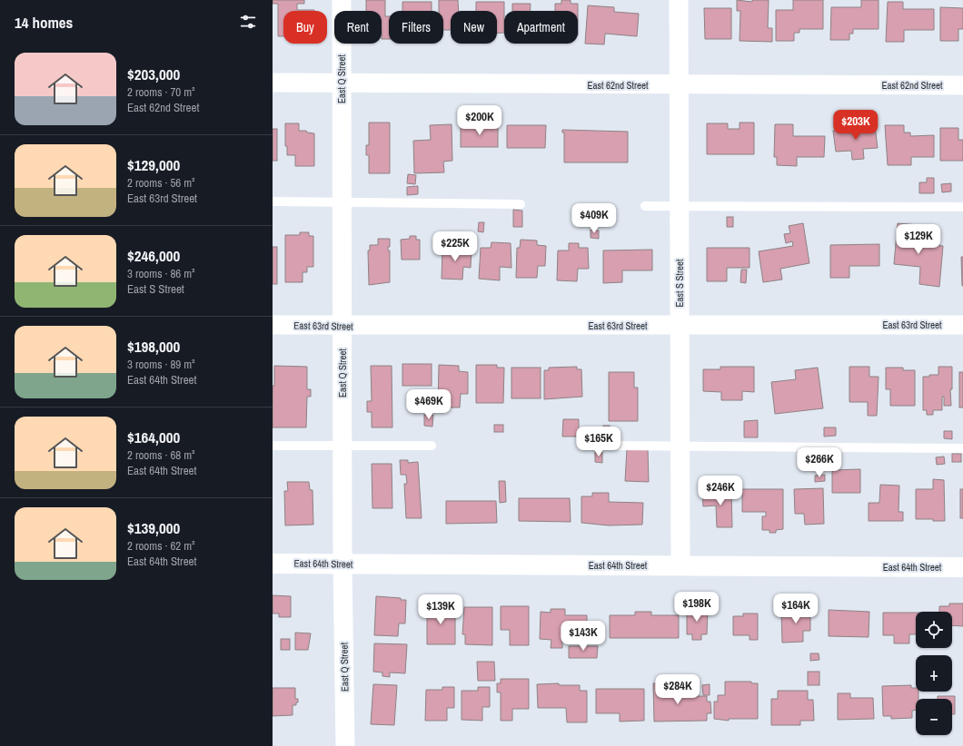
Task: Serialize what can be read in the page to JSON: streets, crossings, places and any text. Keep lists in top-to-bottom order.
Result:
{
  "streets": {
    "street": [
      "East Q Street",
      "East 62nd Street",
      "East S Street",
      "East 63rd Street",
      "East 64th Street"
    ]
  },
  "crossings": [
    ["East Q Street", "East 62nd Street"],
    ["East Q Street", "East 63rd Street"],
    ["East Q Street", "East 64th Street"],
    ["East 62nd Street", "East S Street"],
    ["East S Street", "East 63rd Street"],
    ["East S Street", "East 64th Street"]
  ],
  "page": {
    "heading": "14 homes",
    "chip": [
      "Buy",
      "Rent",
      "Filters",
      "New",
      "Apartment"
    ],
    "list": [
      {
        "name": "$203,000",
        "note": "2 rooms · 70 m² · East 62nd Street"
      },
      {
        "name": "$129,000",
        "note": "2 rooms · 56 m² · East 63rd Street"
      },
      {
        "name": "$246,000",
        "note": "3 rooms · 86 m² · East S Street"
      },
      {
        "name": "$198,000",
        "note": "3 rooms · 89 m² · East 64th Street"
      },
      {
        "name": "$164,000",
        "note": "2 rooms · 68 m² · East 64th Street"
      },
      {
        "name": "$139,000",
        "note": "2 rooms · 62 m² · East 64th Street"
      }
    ],
    "price": [
      "$200K",
      "$203K",
      "$409K",
      "$129K",
      "$225K",
      "$469K",
      "$165K",
      "$266K",
      "$246K",
      "$198K",
      "$164K",
      "$139K",
      "$143K",
      "$284K"
    ],
    "map_buttons": ["+", "−"]
  }
}
